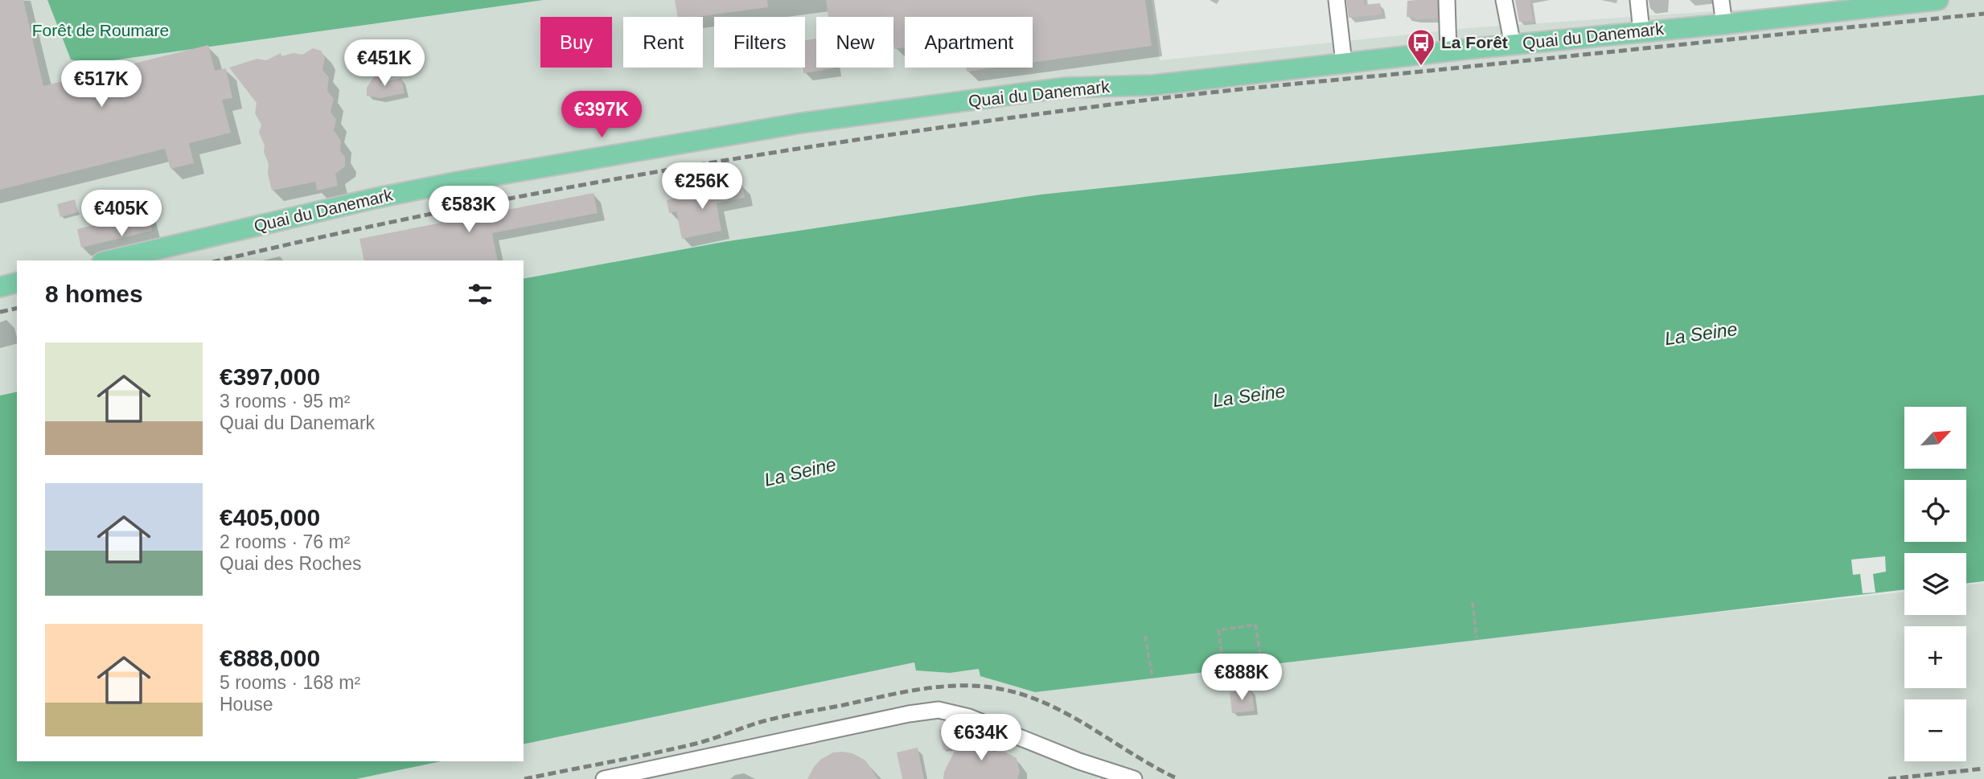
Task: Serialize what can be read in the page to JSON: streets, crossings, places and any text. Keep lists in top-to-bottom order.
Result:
{
  "streets": {
    "main road": ["Quai du Danemark"]
  },
  "water": ["La Seine"],
  "parks": ["Forêt de Roumare"],
  "places": {
    "bus stop": ["La Forêt"]
  },
  "north": "top right",
  "page": {
    "chip": [
      "Buy",
      "Rent",
      "Filters",
      "New",
      "Apartment"
    ],
    "price": [
      "€451K",
      "€517K",
      "€397K",
      "€256K",
      "€583K",
      "€405K",
      "€888K",
      "€634K"
    ],
    "heading": "8 homes",
    "list": [
      {
        "name": "€397,000",
        "note": "3 rooms · 95 m² · Quai du Danemark"
      },
      {
        "name": "€405,000",
        "note": "2 rooms · 76 m² · Quai des Roches"
      },
      {
        "name": "€888,000",
        "note": "5 rooms · 168 m² · House"
      }
    ],
    "map_buttons": ["+", "−"]
  }
}
